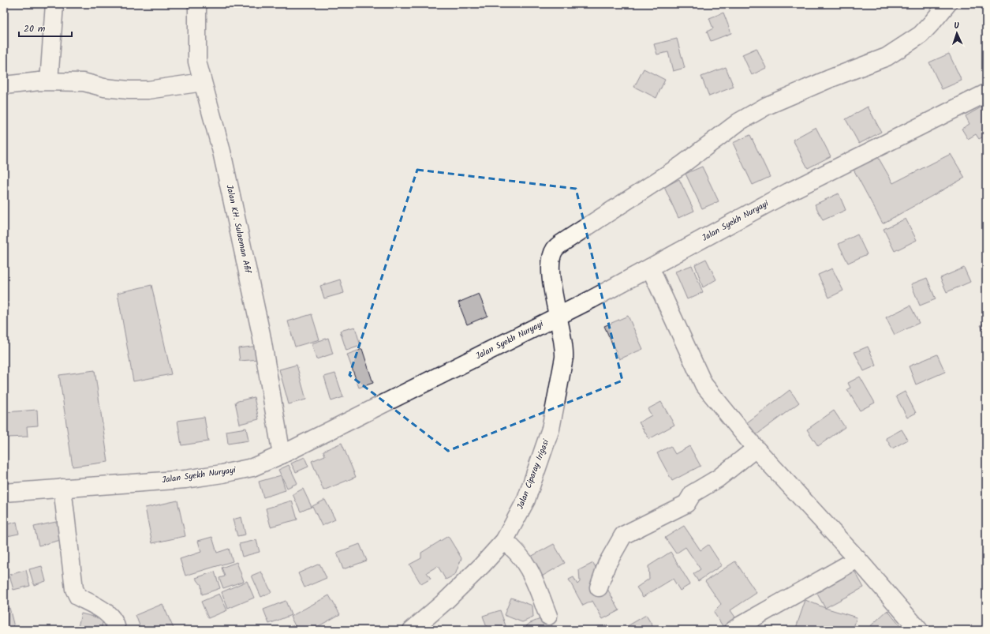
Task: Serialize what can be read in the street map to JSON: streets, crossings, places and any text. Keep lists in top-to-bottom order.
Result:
{
  "streets": {
    "street": ["Jalan Syekh Nuryayi", "Jalan KH. Sulaeman Afif", "Jalan Ciparay Irigasi"]
  },
  "crossings": [
    ["Jalan Syekh Nuryayi", "Jalan KH. Sulaeman Afif"],
    ["Jalan Syekh Nuryayi", "Jalan Ciparay Irigasi"]
  ],
  "scale_bar": "20 m",
  "north": "top"
}
